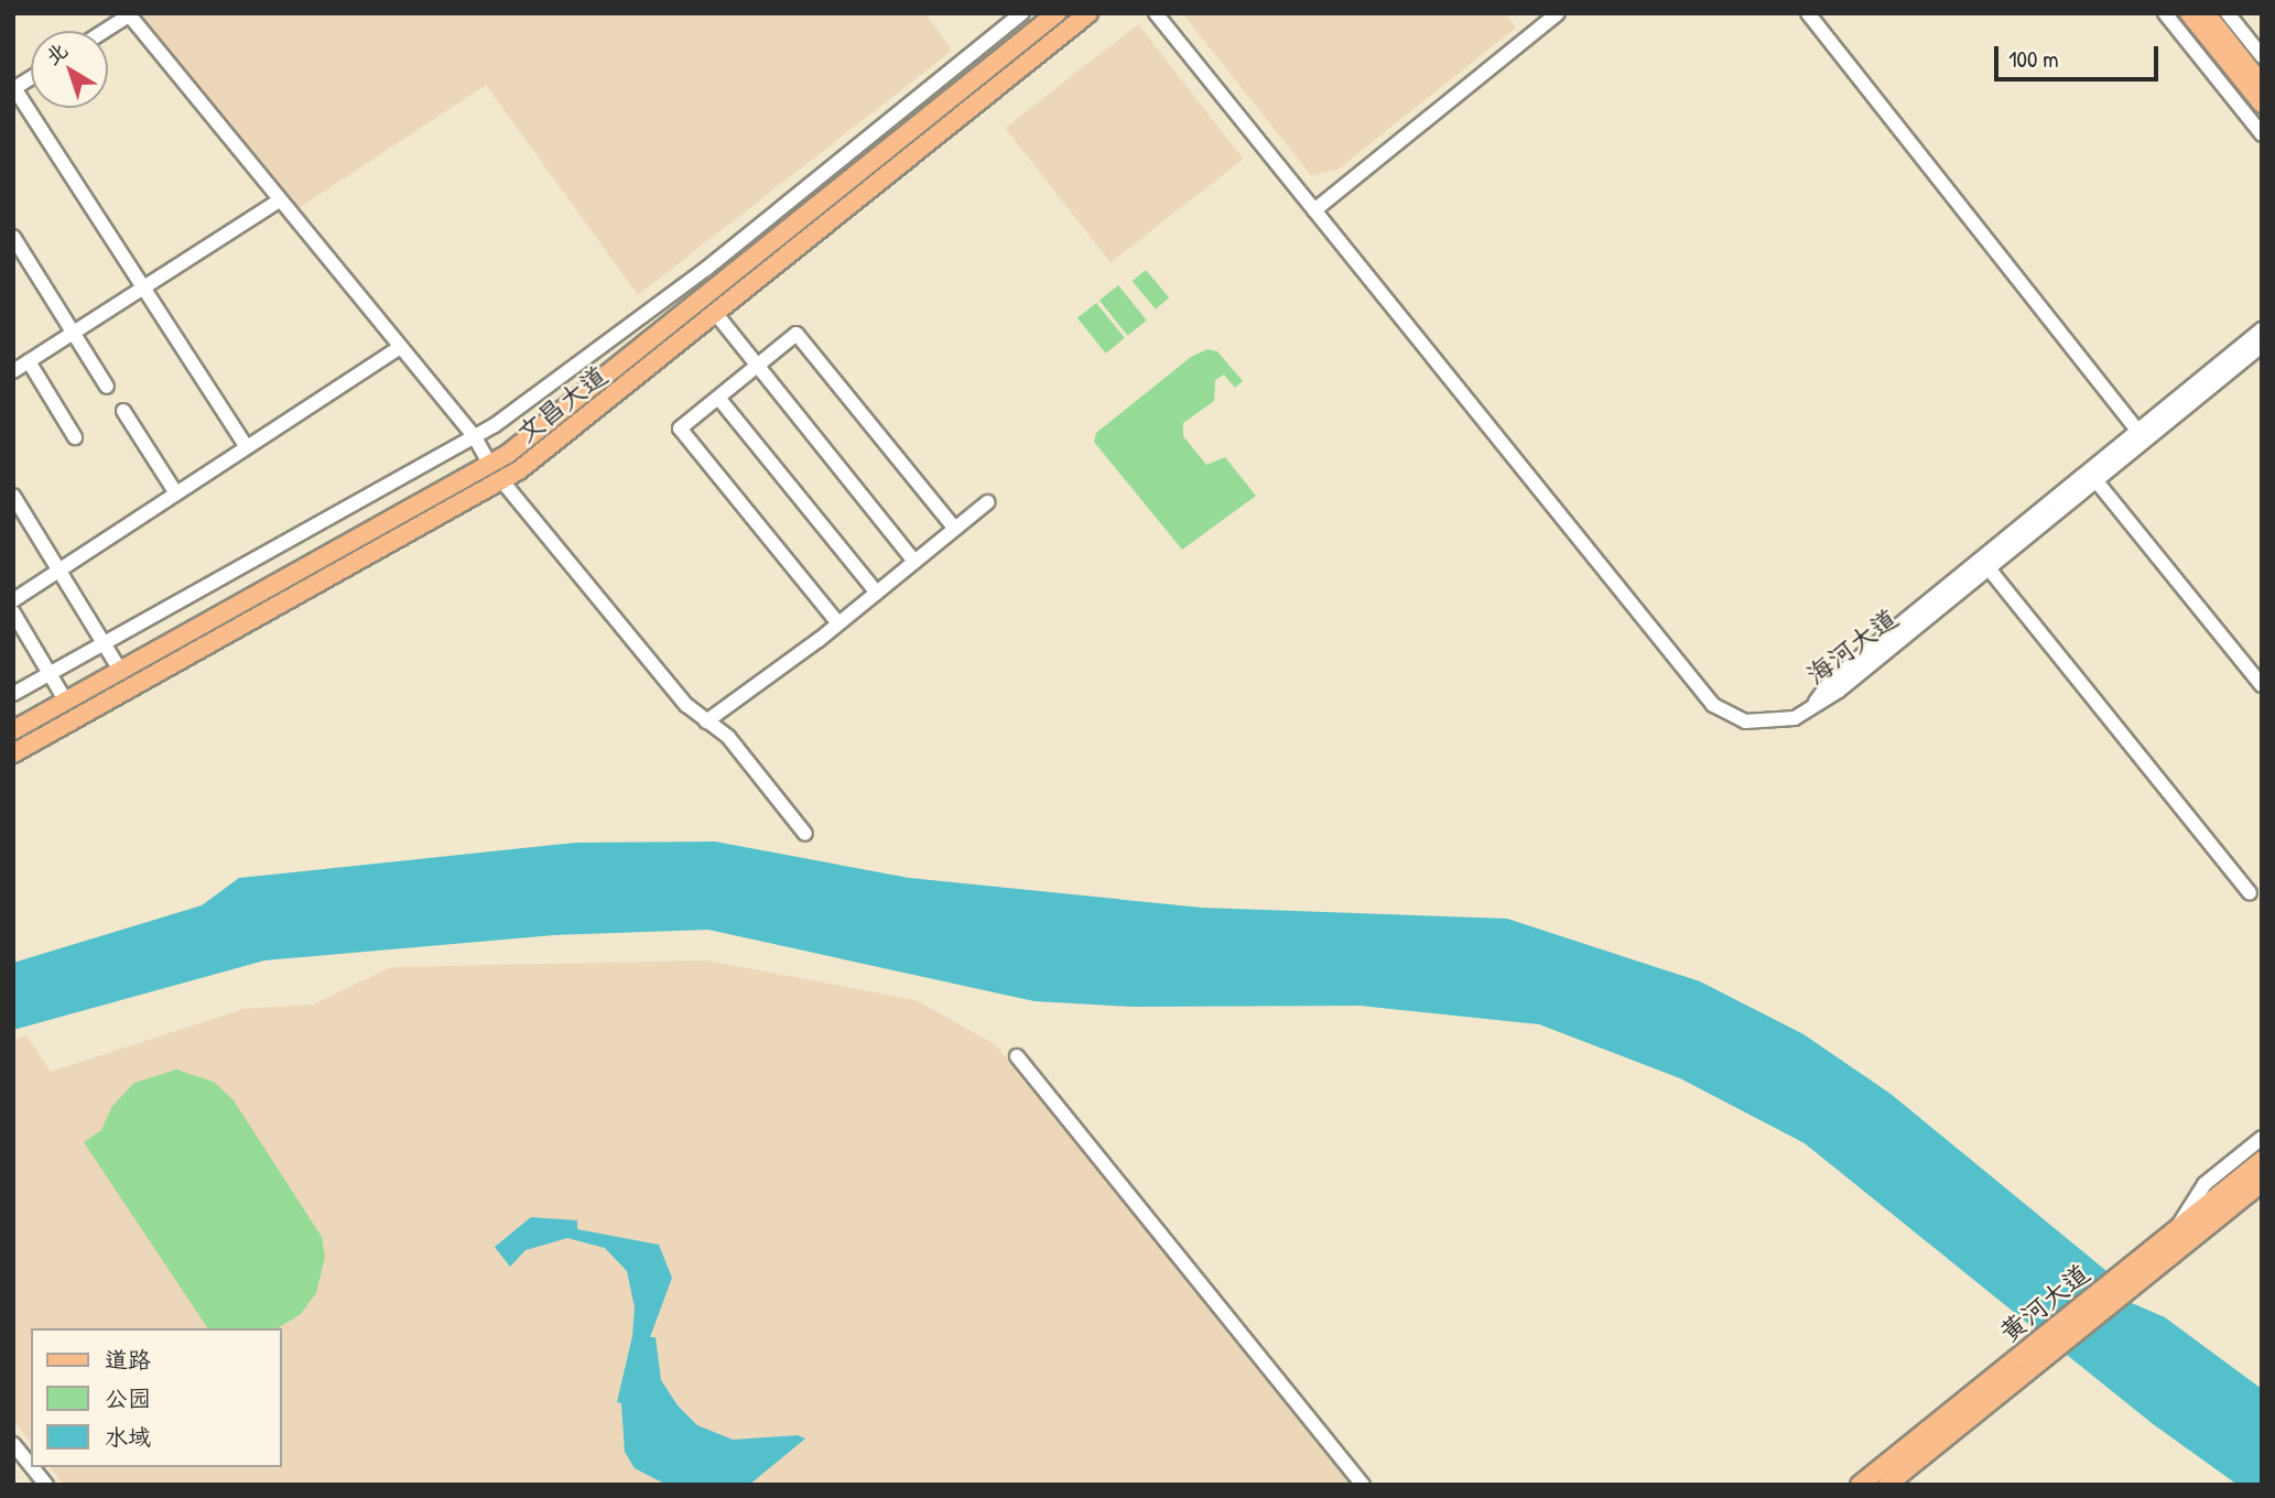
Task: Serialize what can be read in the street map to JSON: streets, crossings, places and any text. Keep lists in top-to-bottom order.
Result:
{
  "streets": {
    "main road": ["文昌大道", "黄河大道"],
    "street": ["海河大道"]
  },
  "legend": ["道路", "公园", "水域"],
  "scale_bar": "100 m",
  "north": "top left"
}
